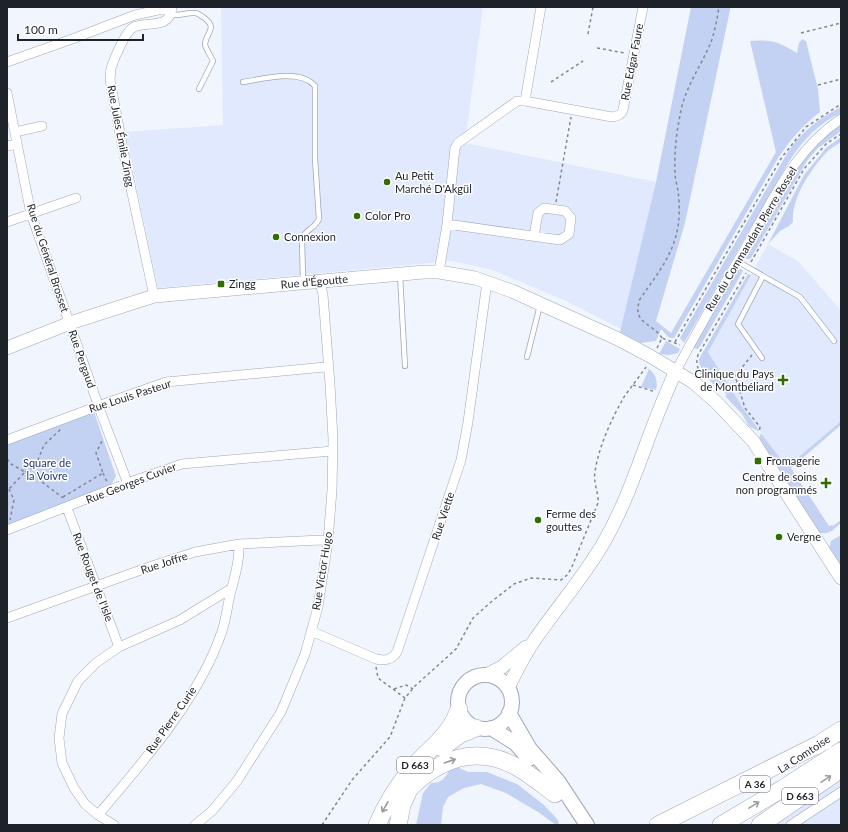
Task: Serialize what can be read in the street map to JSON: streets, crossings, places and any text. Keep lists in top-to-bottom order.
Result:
{
  "streets": {
    "highway": ["La Comtoise", "D 663", "A 36"],
    "main road": ["Rue d'Égoutte"],
    "street": [
      "Rue Edgar Faure",
      "Rue Jules Émile Zingg",
      "Rue du Commandant Pierre Rossel",
      "Rue du Général Brosset",
      "Rue Pergaud",
      "Rue Louis Pasteur",
      "Rue Georges Cuvier",
      "Rue Viette",
      "Rue Joffre",
      "Rue Victor Hugo",
      "Rue Rouget de l'Isle",
      "Rue Pierre Curie"
    ]
  },
  "crossings": [
    ["Rue Jules Émile Zingg", "Rue d'Égoutte"],
    ["Rue du Commandant Pierre Rossel", "Rue d'Égoutte"],
    ["Rue du Général Brosset", "Rue d'Égoutte"],
    ["Rue du Général Brosset", "Rue Pergaud"],
    ["Rue d'Égoutte", "Rue Pergaud"],
    ["Rue d'Égoutte", "Rue Viette"],
    ["Rue d'Égoutte", "Rue Victor Hugo"],
    ["Rue Pergaud", "Rue Louis Pasteur"],
    ["Rue Pergaud", "Rue Georges Cuvier"],
    ["Rue Louis Pasteur", "Rue Victor Hugo"],
    ["Rue Georges Cuvier", "Rue Victor Hugo"],
    ["Rue Georges Cuvier", "Rue Rouget de l'Isle"],
    ["Rue Joffre", "Rue Victor Hugo"],
    ["Rue Joffre", "Rue Rouget de l'Isle"],
    ["Rue Joffre", "Rue Pierre Curie"]
  ],
  "parks": ["Square de la Voivre"],
  "places": {
    "other": [
      "Au Petit Marché D'Akgül",
      "Color Pro",
      "Connexion",
      "Ferme des gouttes",
      "Vergne"
    ],
    "transit": ["Zingg", "Fromagerie"],
    "health": ["Clinique du Pays de Montbéliard", "Centre de soins non programmés"]
  },
  "scale_bar": "100 m"
}
